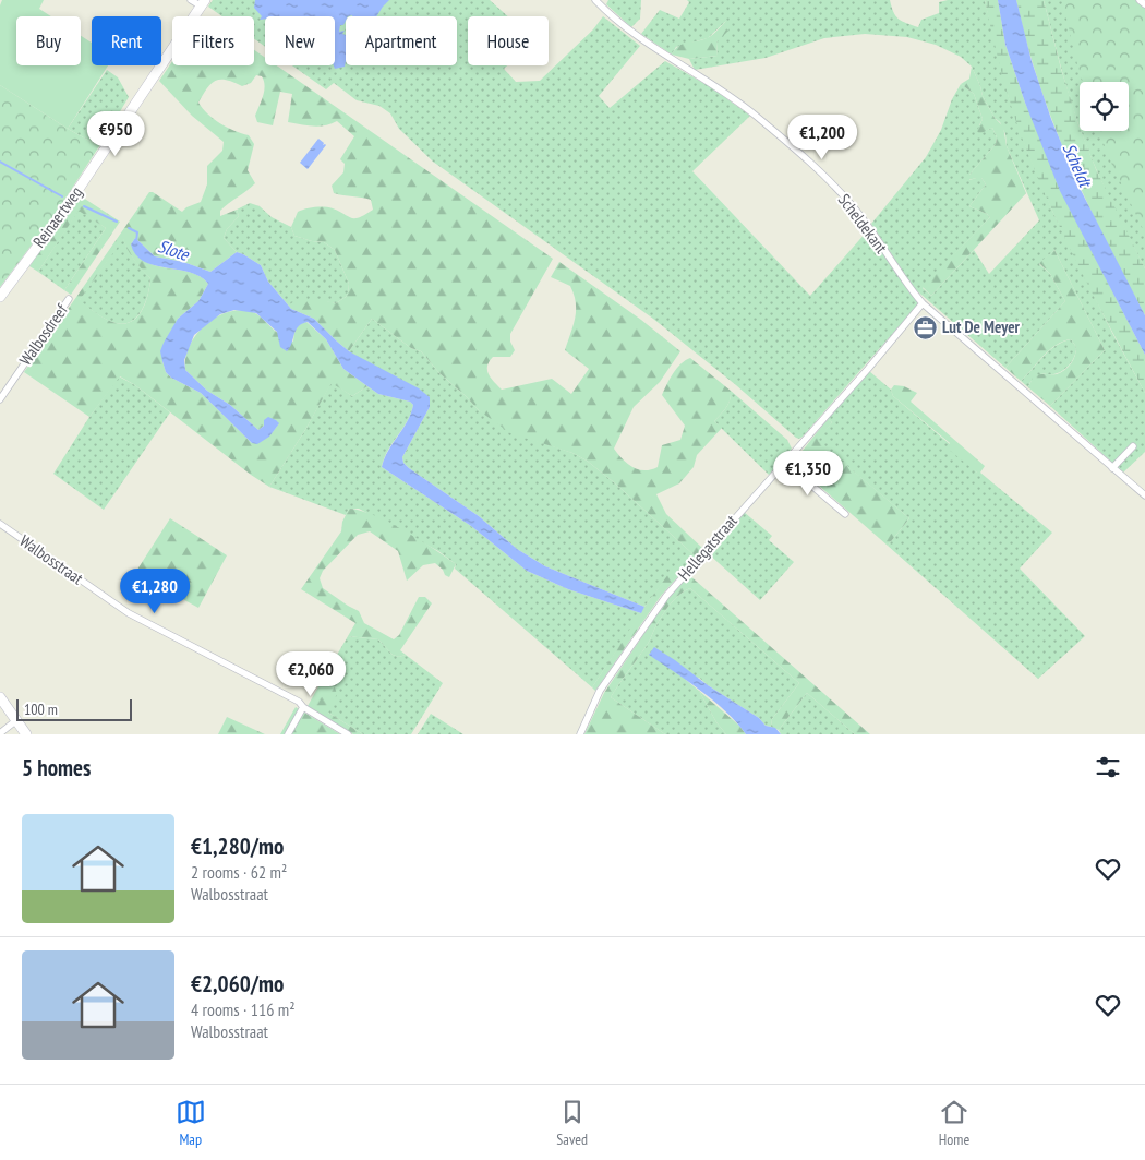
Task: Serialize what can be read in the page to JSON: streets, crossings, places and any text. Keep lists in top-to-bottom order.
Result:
{
  "streets": {
    "main road": ["Reinaertweg"],
    "street": [
      "Scheldekant",
      "Walbosdreef",
      "Hellegatstraat",
      "Walbosstraat"
    ]
  },
  "crossings": [
    ["Scheldekant", "Hellegatstraat"]
  ],
  "water": ["Scheldt", "Slote"],
  "places": {
    "office": ["Lut De Meyer"]
  },
  "scale_bar": "100 m",
  "page": {
    "chip": [
      "Buy",
      "Rent",
      "Filters",
      "New",
      "Apartment",
      "House"
    ],
    "price": [
      "€950",
      "€1,200",
      "€1,350",
      "€1,280",
      "€2,060"
    ],
    "scale": "100 m",
    "heading": "5 homes",
    "list": [
      {
        "name": "€1,280/mo",
        "note": "2 rooms · 62 m² · Walbosstraat"
      },
      {
        "name": "€2,060/mo",
        "note": "4 rooms · 116 m² · Walbosstraat"
      }
    ],
    "tabs": ["Map", "Saved", "Home"]
  }
}
